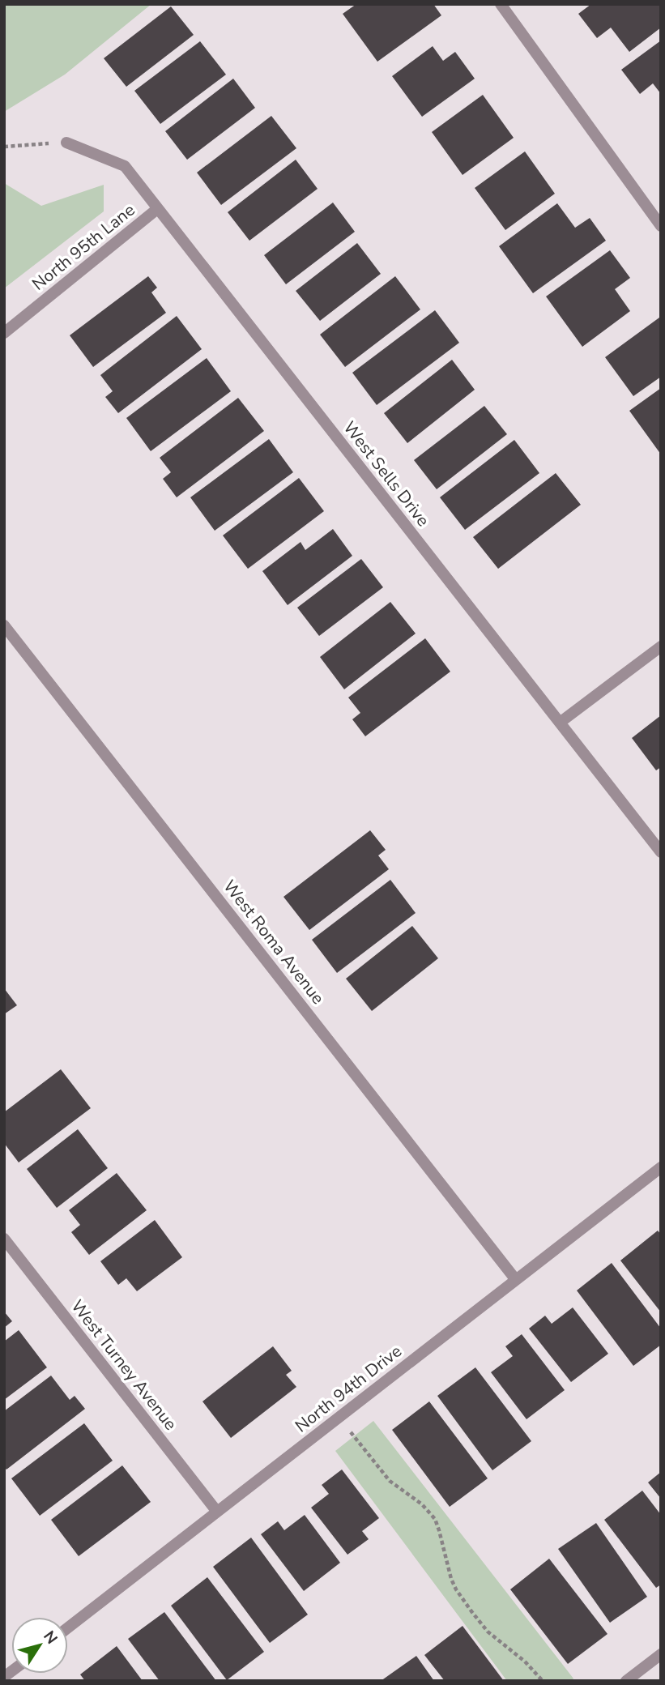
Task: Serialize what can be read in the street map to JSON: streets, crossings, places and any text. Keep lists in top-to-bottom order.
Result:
{
  "streets": {
    "street": [
      "North 95th Lane",
      "West Sells Drive",
      "West Roma Avenue",
      "West Turney Avenue",
      "North 94th Drive"
    ]
  },
  "crossings": [
    ["North 95th Lane", "West Sells Drive"],
    ["West Roma Avenue", "North 94th Drive"],
    ["West Turney Avenue", "North 94th Drive"]
  ],
  "north": "top right"
}
